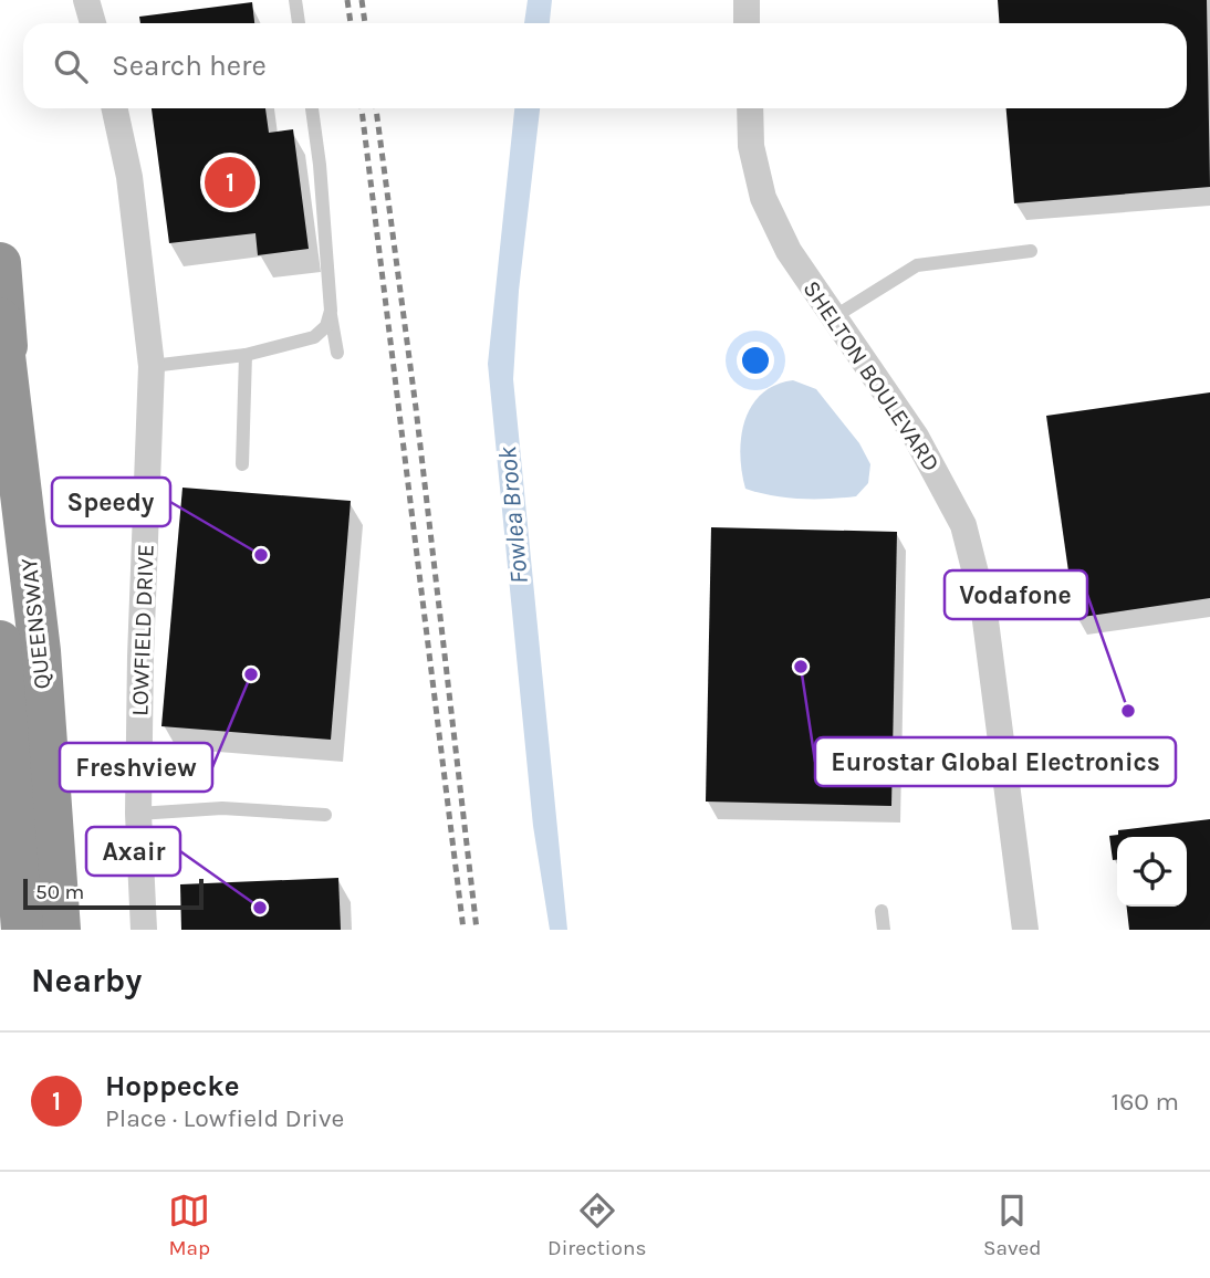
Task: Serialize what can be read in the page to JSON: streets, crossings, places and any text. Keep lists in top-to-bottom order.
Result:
{
  "streets": {
    "highway": ["QUEENSWAY"],
    "street": ["SHELTON BOULEVARD", "LOWFIELD DRIVE"]
  },
  "water": ["Fowlea Brook"],
  "places": [
    "Speedy",
    "Eurostar Global Electronics",
    "Freshview",
    "Vodafone",
    "Axair"
  ],
  "scale_bar": "50 m",
  "page": {
    "search": "Search here",
    "pins": "1",
    "scale": "50 m",
    "heading": "Nearby",
    "list": [
      {
        "mark": "1",
        "name": "Hoppecke",
        "note": "Place · Lowfield Drive",
        "value": "160 m"
      }
    ],
    "nav": ["Map", "Directions", "Saved"]
  }
}
